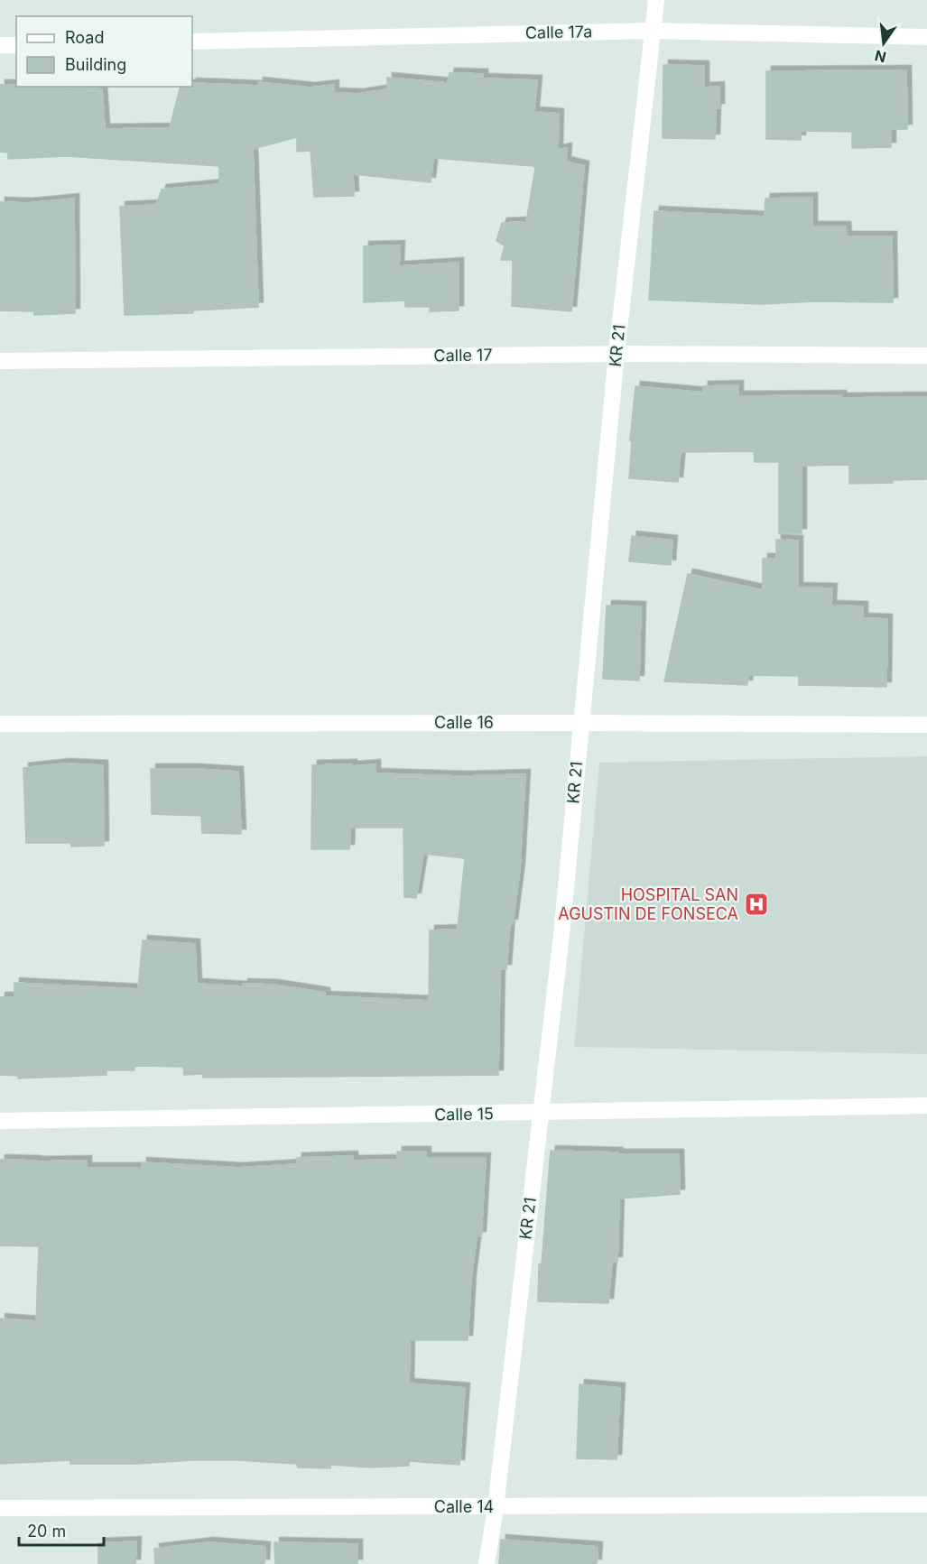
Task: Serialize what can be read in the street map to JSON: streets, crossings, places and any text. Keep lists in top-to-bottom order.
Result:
{
  "streets": {
    "street": [
      "Calle 17a",
      "KR 21",
      "Calle 17",
      "Calle 16",
      "Calle 15",
      "Calle 14"
    ]
  },
  "crossings": [
    ["Calle 17a", "KR 21"],
    ["KR 21", "Calle 17"],
    ["KR 21", "Calle 16"],
    ["KR 21", "Calle 15"],
    ["KR 21", "Calle 14"]
  ],
  "places": {
    "hospital": ["HOSPITAL SAN AGUSTIN DE FONSECA"]
  },
  "legend": ["Road", "Building"],
  "scale_bar": "20 m",
  "north": "bottom"
}
